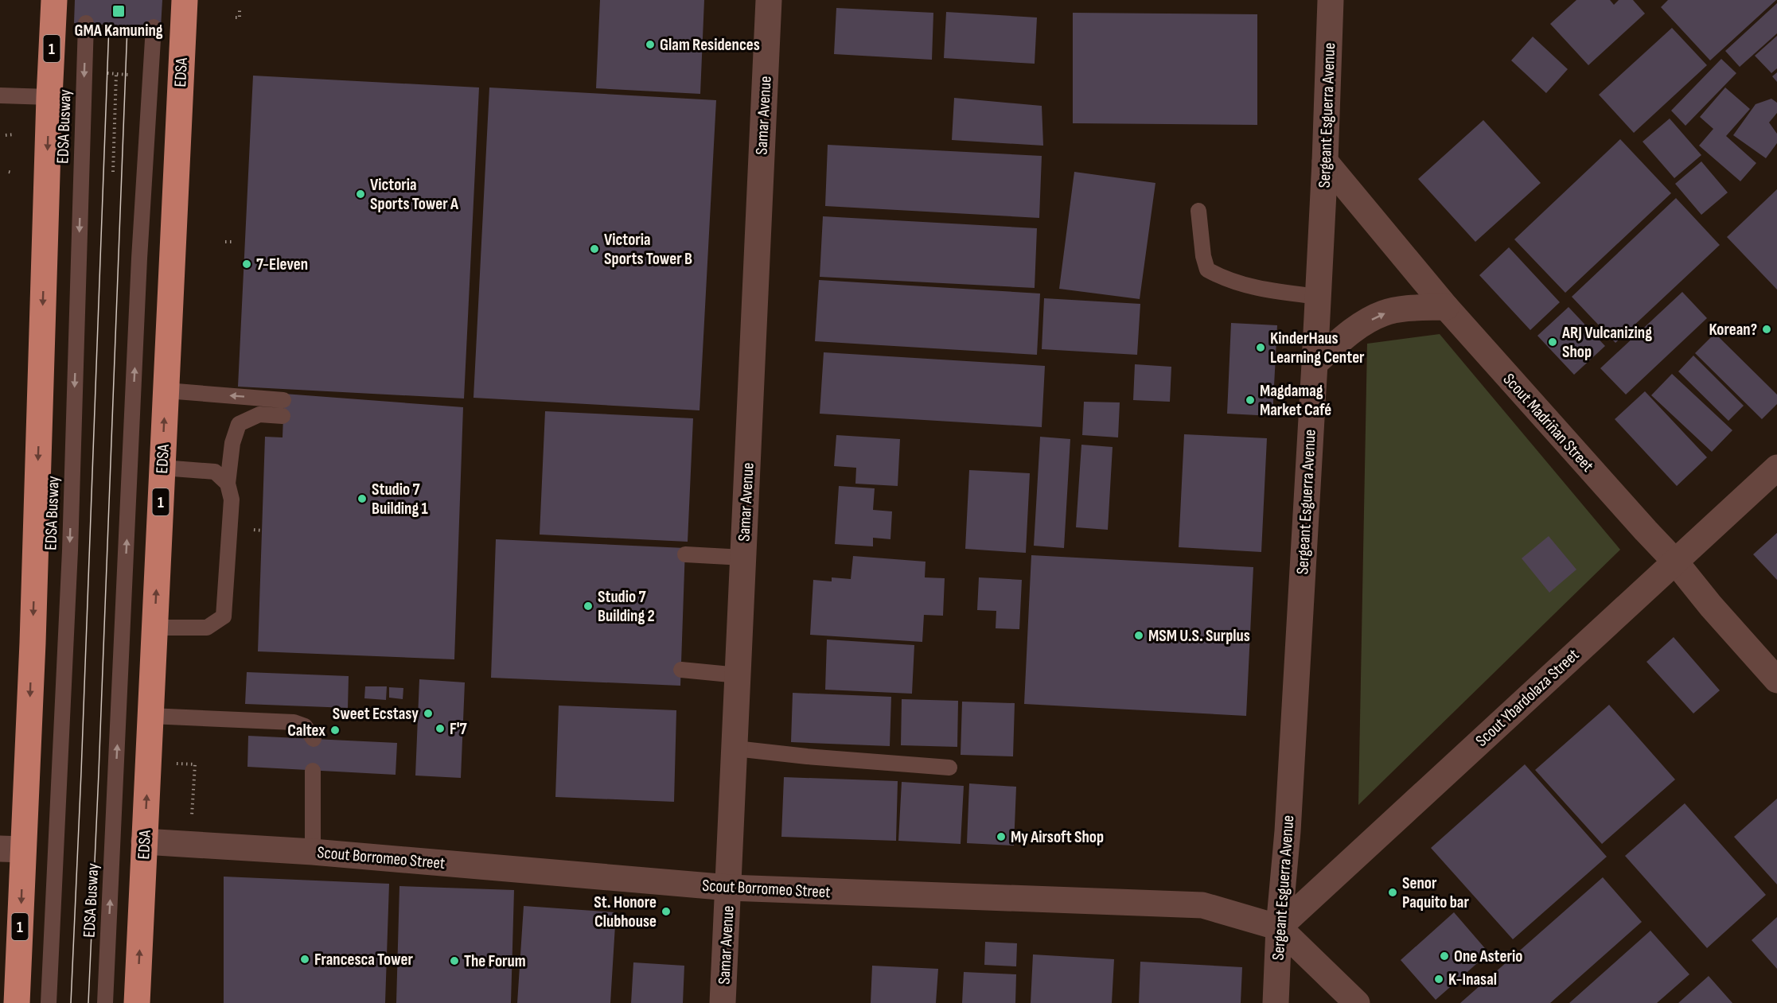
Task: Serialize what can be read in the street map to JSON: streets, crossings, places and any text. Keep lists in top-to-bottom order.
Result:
{
  "streets": {
    "highway": ["1", "EDSA"],
    "street": [
      "Samar Avenue",
      "Sergeant Esguerra Avenue",
      "Scout Madriñan Street",
      "Scout Ybardolaza Street",
      "Scout Borromeo Street"
    ],
    "lane": ["EDSA Busway"]
  },
  "crossings": [
    ["EDSA", "Scout Borromeo Street"],
    ["Samar Avenue", "Scout Borromeo Street"],
    ["Sergeant Esguerra Avenue", "Scout Madriñan Street"],
    ["Sergeant Esguerra Avenue", "Scout Ybardolaza Street"],
    ["Sergeant Esguerra Avenue", "Scout Borromeo Street"],
    ["Scout Madriñan Street", "Scout Ybardolaza Street"],
    ["Scout Ybardolaza Street", "Scout Borromeo Street"]
  ],
  "places": {
    "transit": ["GMA Kamuning"],
    "other": [
      "Glam Residences",
      "Victoria Sports Tower A",
      "Victoria Sports Tower B",
      "7-Eleven",
      "Korean?",
      "ARJ Vulcanizing Shop",
      "KinderHaus Learning Center",
      "Magdamag Market Café",
      "Studio 7 Building 1",
      "Studio 7 Building 2",
      "MSM U.S. Surplus",
      "Sweet Ecstasy",
      "F'7",
      "Caltex",
      "My Airsoft Shop",
      "Senor Paquito bar",
      "St. Honore Clubhouse",
      "One Asterio",
      "Francesca Tower",
      "The Forum",
      "K-Inasal"
    ]
  }
}
